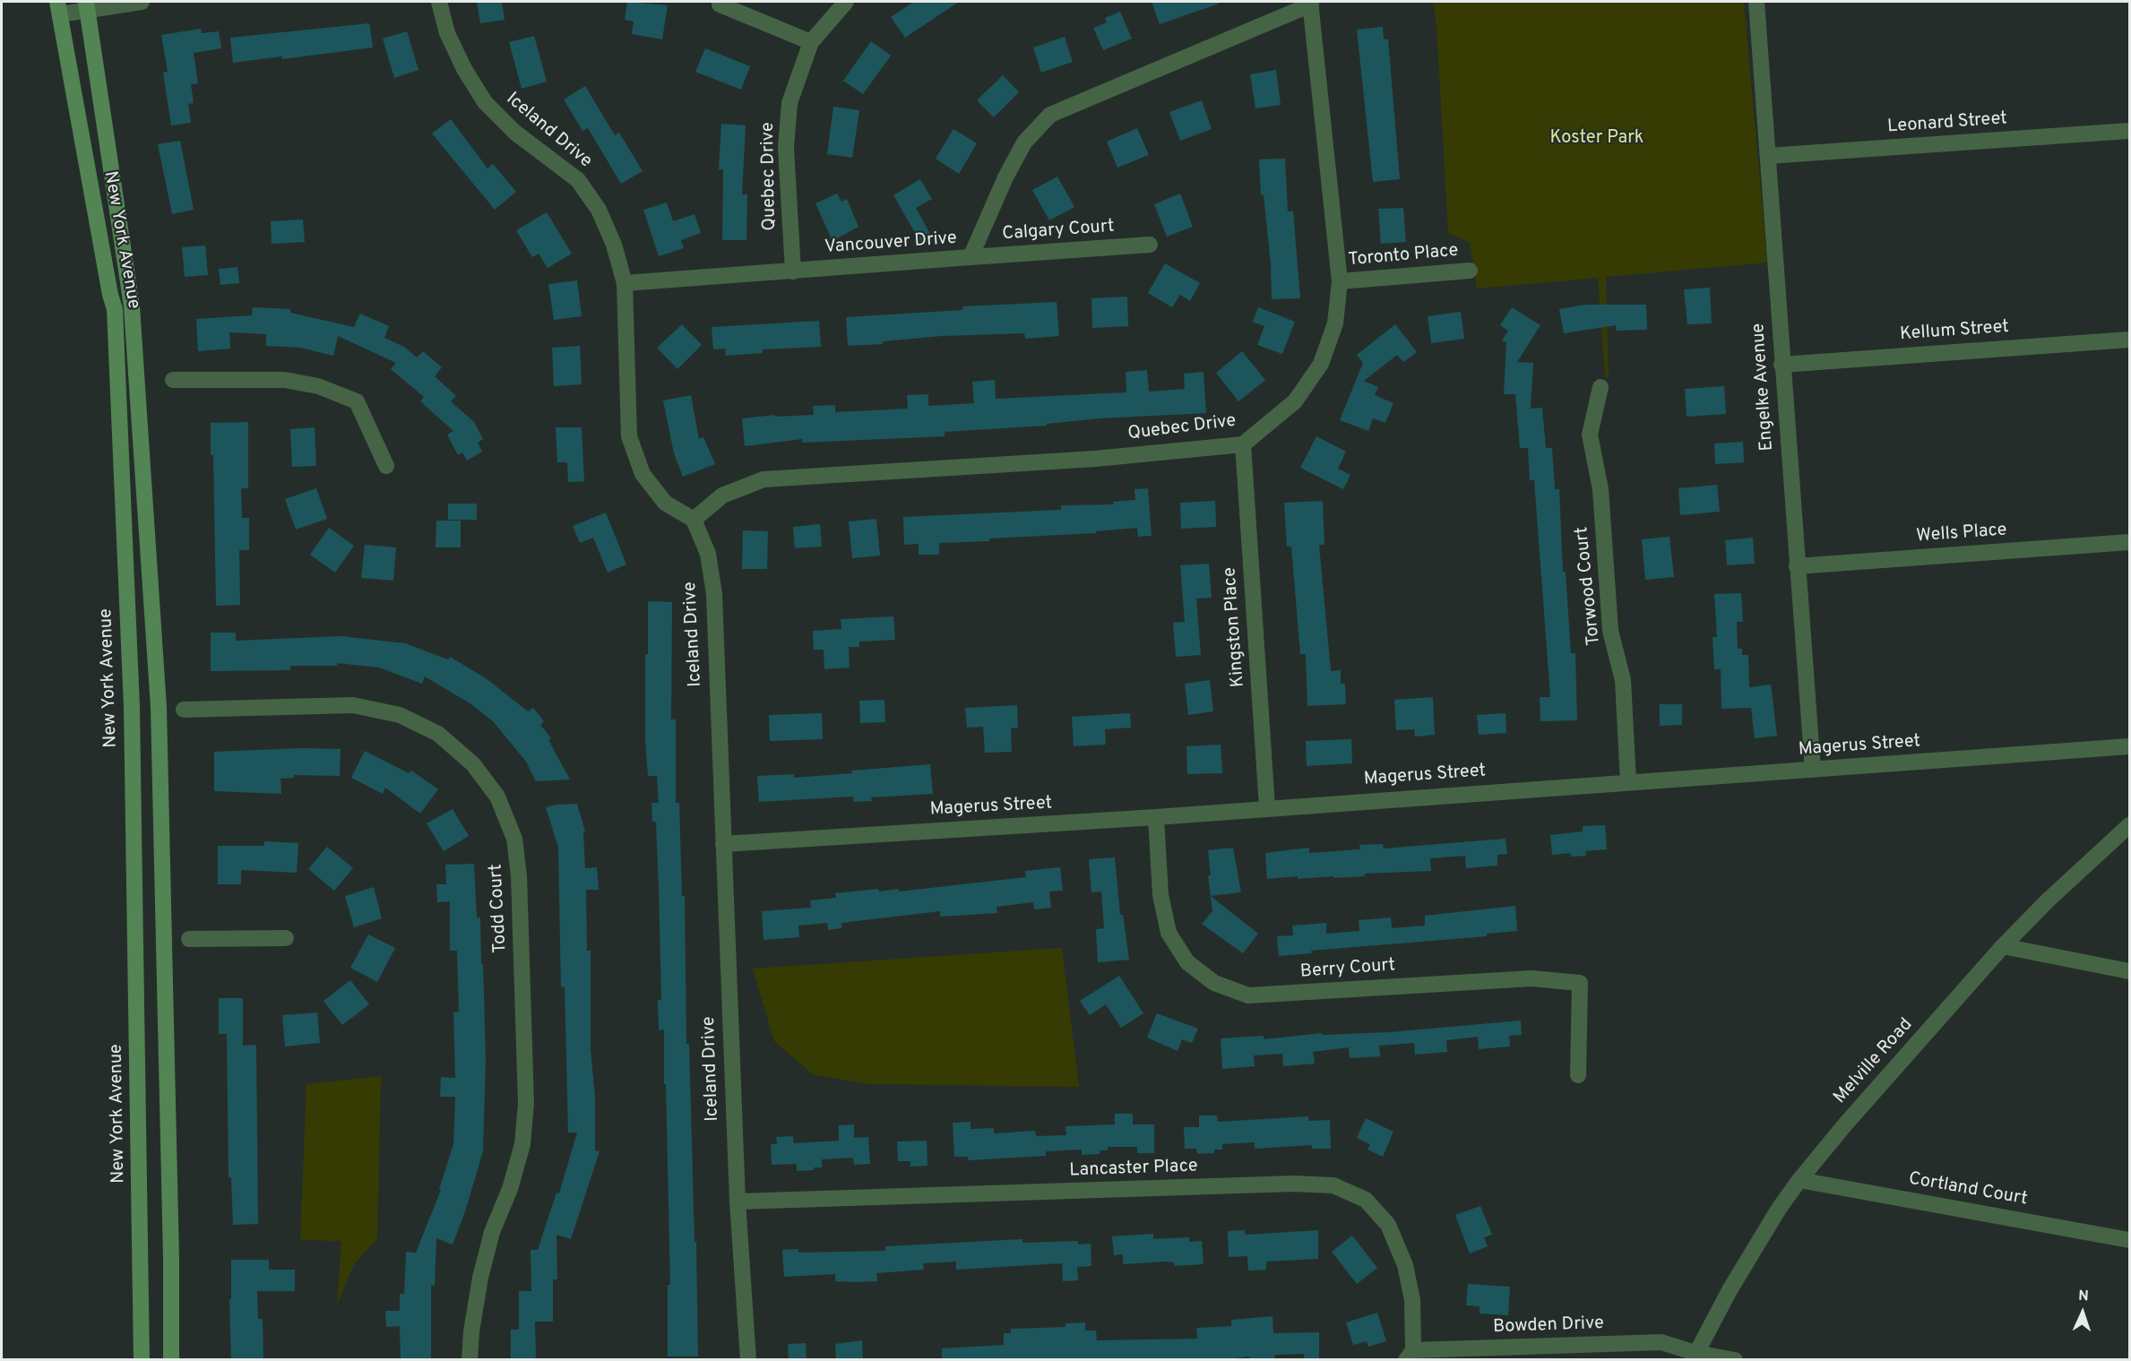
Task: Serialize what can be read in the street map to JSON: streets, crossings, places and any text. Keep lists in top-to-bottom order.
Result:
{
  "streets": {
    "street": [
      "Leonard Street",
      "Iceland Drive",
      "Quebec Drive",
      "Calgary Court",
      "New York Avenue",
      "Vancouver Drive",
      "Toronto Place",
      "Kellum Street",
      "Engelke Avenue",
      "Wells Place",
      "Torwood Court",
      "Kingston Place",
      "Magerus Street",
      "Todd Court",
      "Berry Court",
      "Melville Road",
      "Lancaster Place",
      "Cortland Court",
      "Bowden Drive"
    ]
  },
  "crossings": [
    ["Leonard Street", "Engelke Avenue"],
    ["Iceland Drive", "Quebec Drive"],
    ["Iceland Drive", "Vancouver Drive"],
    ["Iceland Drive", "Magerus Street"],
    ["Iceland Drive", "Lancaster Place"],
    ["Quebec Drive", "Vancouver Drive"],
    ["Quebec Drive", "Toronto Place"],
    ["Quebec Drive", "Kingston Place"],
    ["Calgary Court", "Vancouver Drive"],
    ["Kellum Street", "Engelke Avenue"],
    ["Engelke Avenue", "Wells Place"],
    ["Engelke Avenue", "Magerus Street"],
    ["Torwood Court", "Magerus Street"],
    ["Kingston Place", "Magerus Street"],
    ["Magerus Street", "Berry Court"],
    ["Melville Road", "Cortland Court"],
    ["Melville Road", "Bowden Drive"],
    ["Lancaster Place", "Bowden Drive"]
  ],
  "parks": ["Koster Park"],
  "north": "top"
}
